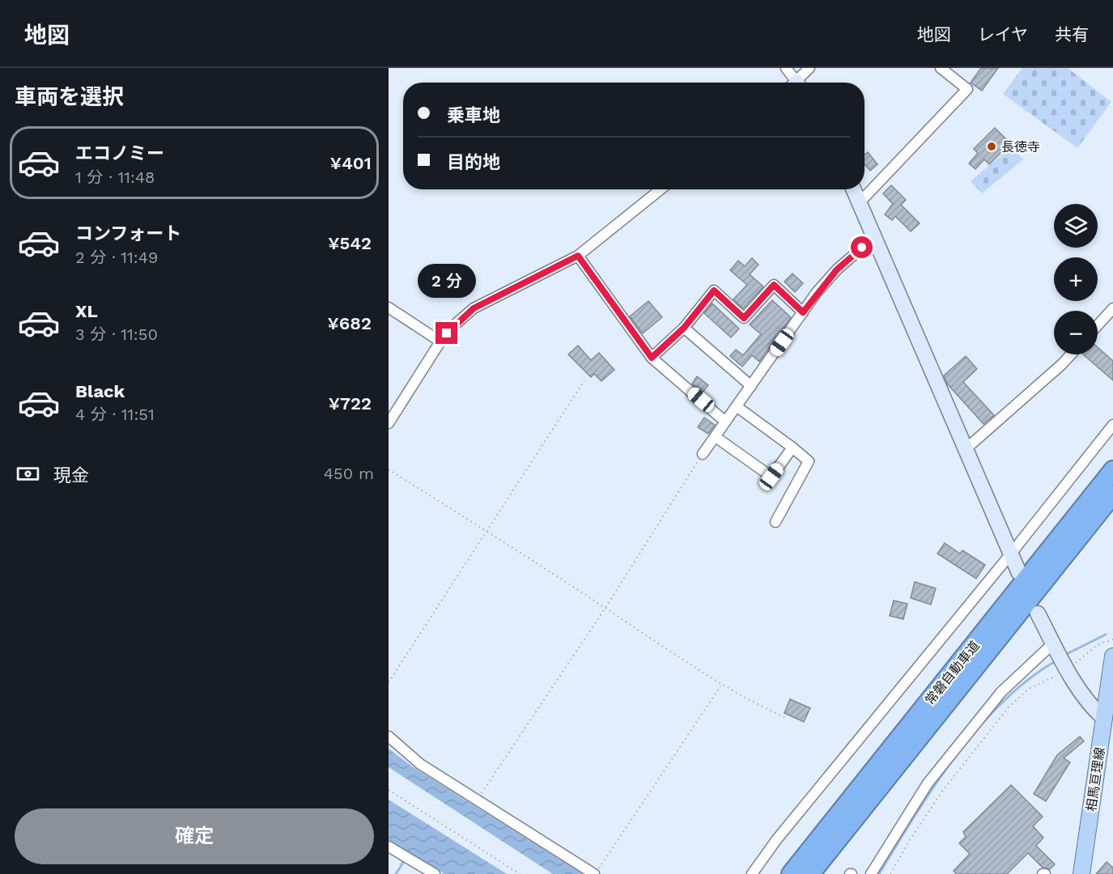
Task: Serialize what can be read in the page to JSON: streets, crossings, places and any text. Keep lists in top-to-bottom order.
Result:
{
  "streets": {
    "highway": ["常磐自動車道"],
    "main road": ["相馬亘理線"]
  },
  "places": ["長徳寺"],
  "page": {
    "header": "地図",
    "nav": ["地図", "レイヤ", "共有"],
    "heading": "車両を選択",
    "banner": ["乗車地", "目的地"],
    "list": [
      {
        "name": "エコノミー",
        "note": "1 分 · 11:48",
        "value": "¥401"
      },
      {
        "name": "コンフォート",
        "note": "2 分 · 11:49",
        "value": "¥542"
      },
      {
        "name": "XL",
        "note": "3 分 · 11:50",
        "value": "¥682"
      },
      {
        "name": "Black",
        "note": "4 分 · 11:51",
        "value": "¥722"
      }
    ],
    "map_buttons": ["+", "−"],
    "bubble": "2 分",
    "pay": ["現金", "450 m"],
    "buttons": "確定"
  }
}
